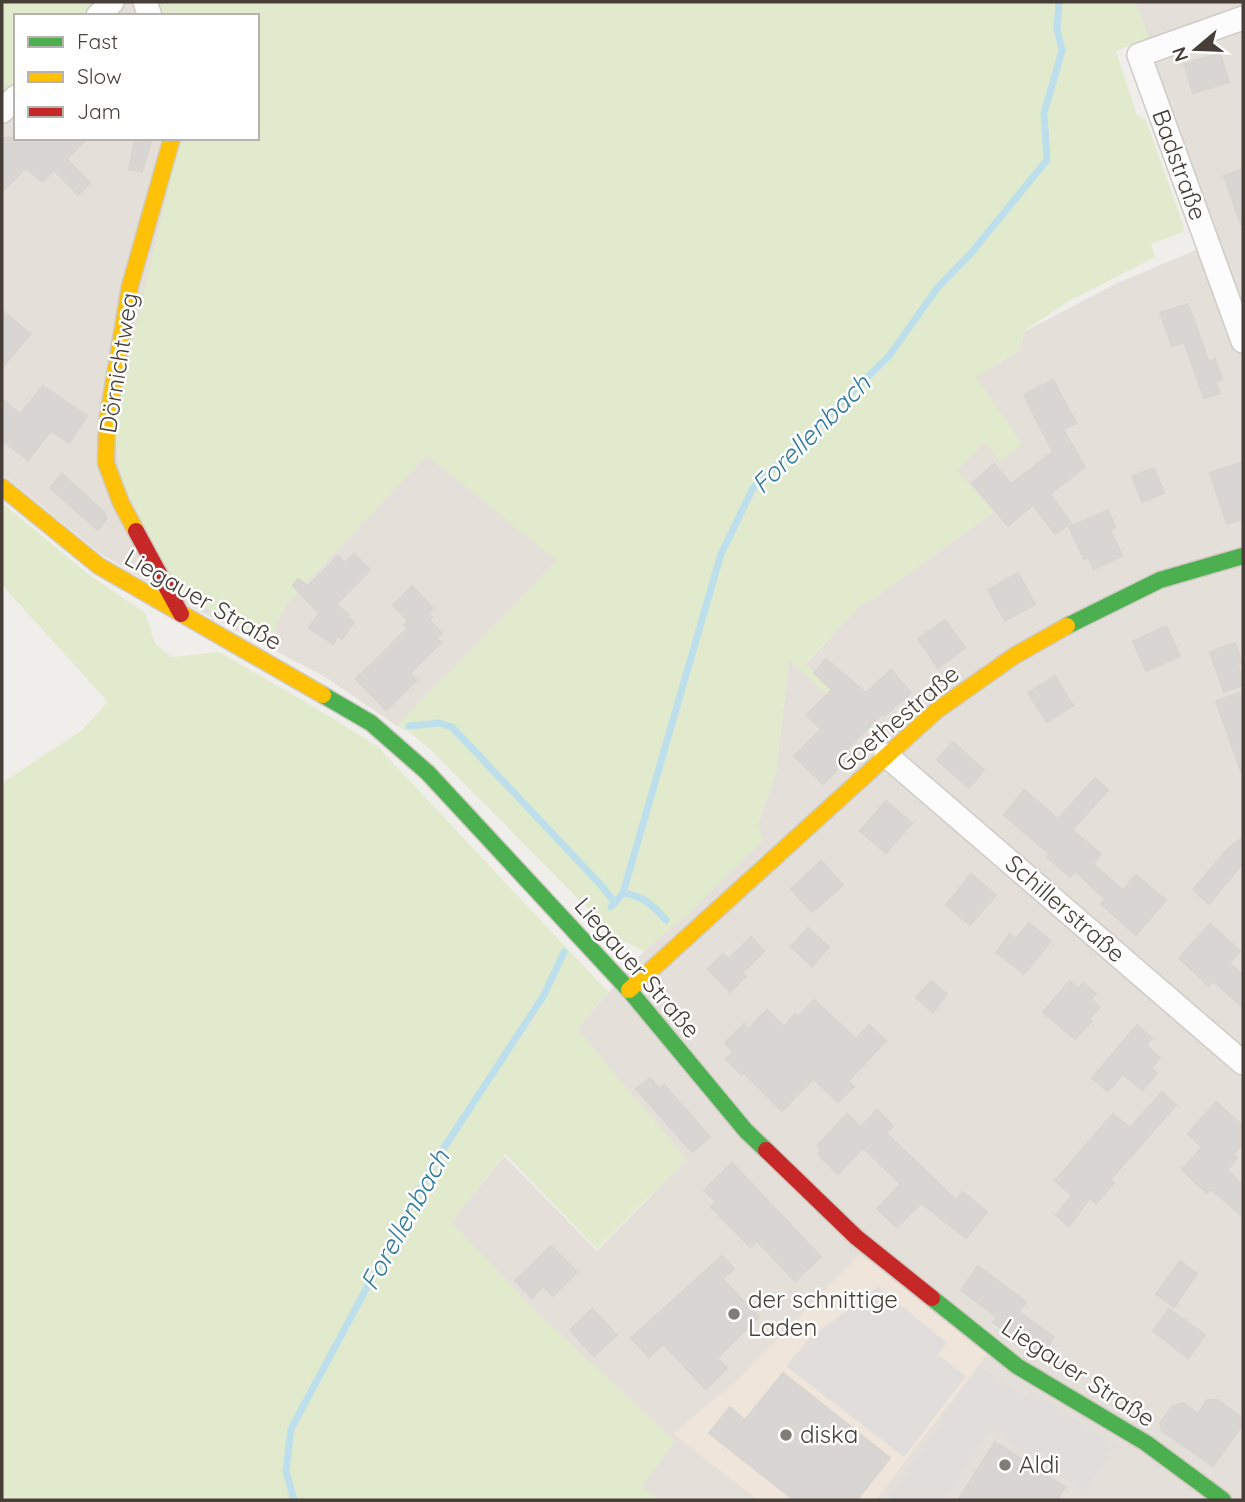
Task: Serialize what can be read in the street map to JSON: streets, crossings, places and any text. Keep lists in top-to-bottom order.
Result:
{
  "streets": {
    "main road": ["Dörnichtweg", "Liegauer Straße", "Goethestraße"],
    "street": ["Badstraße", "Schillerstraße"]
  },
  "crossings": [
    ["Dörnichtweg", "Liegauer Straße"],
    ["Liegauer Straße", "Goethestraße"],
    ["Goethestraße", "Schillerstraße"]
  ],
  "water": ["Forellenbach"],
  "places": ["der schnittige Laden", "diska", "Aldi"],
  "legend": ["Fast", "Slow", "Jam"],
  "north": "left"
}
